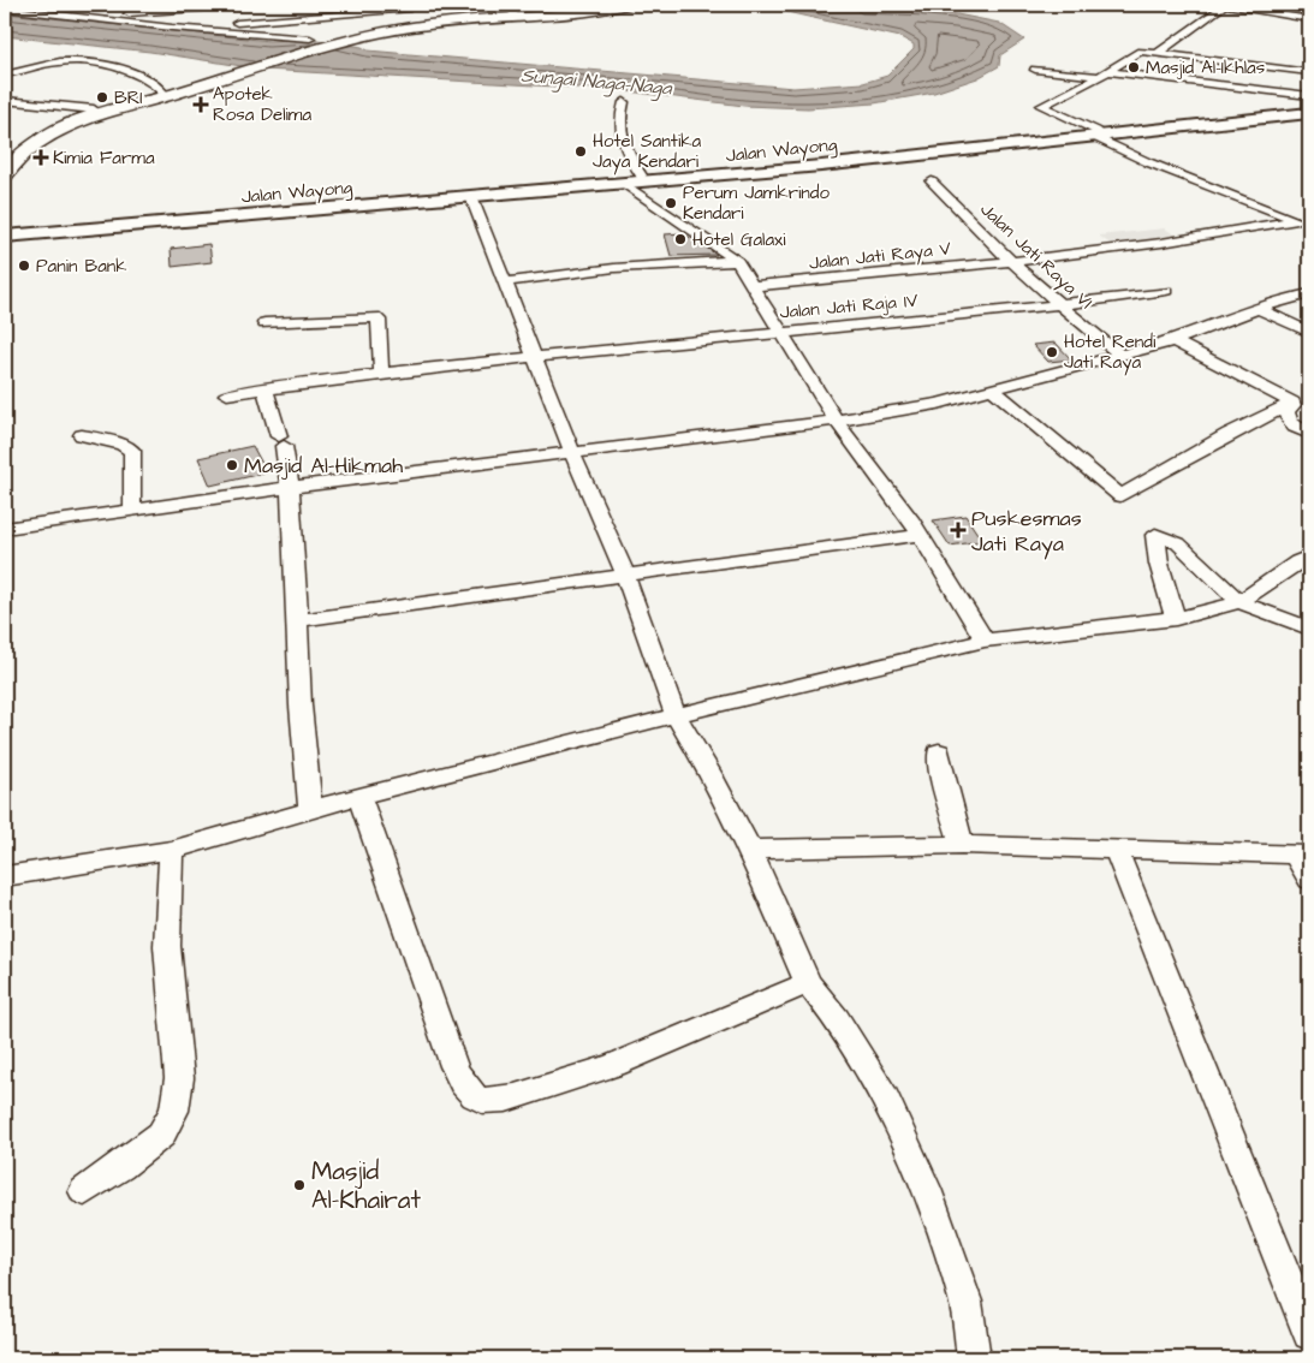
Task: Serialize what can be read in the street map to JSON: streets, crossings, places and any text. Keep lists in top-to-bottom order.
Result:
{
  "streets": {
    "main road": ["Jalan Wayong"],
    "street": ["Jalan Jati Raya V", "Jalan Jati Raya VI", "Jalan Jati Raja IV"]
  },
  "crossings": [
    ["Jalan Jati Raya V", "Jalan Jati Raya VI"],
    ["Jalan Jati Raya VI", "Jalan Jati Raja IV"]
  ],
  "water": ["Sungai Naga-Naga"],
  "places": {
    "other": [
      "Masjid Al-Ikhlas",
      "BRI",
      "Hotel Santika Jaya Kendari",
      "Perum Jamkrindo Kendari",
      "Hotel Galaxi",
      "Panin Bank",
      "Hotel Rendi Jati Raya",
      "Masjid Al-Hikmah",
      "Masjid Al-Khairat"
    ],
    "health": ["Apotek Rosa Delima", "Kimia Farma", "Puskesmas Jati Raya"]
  }
}
